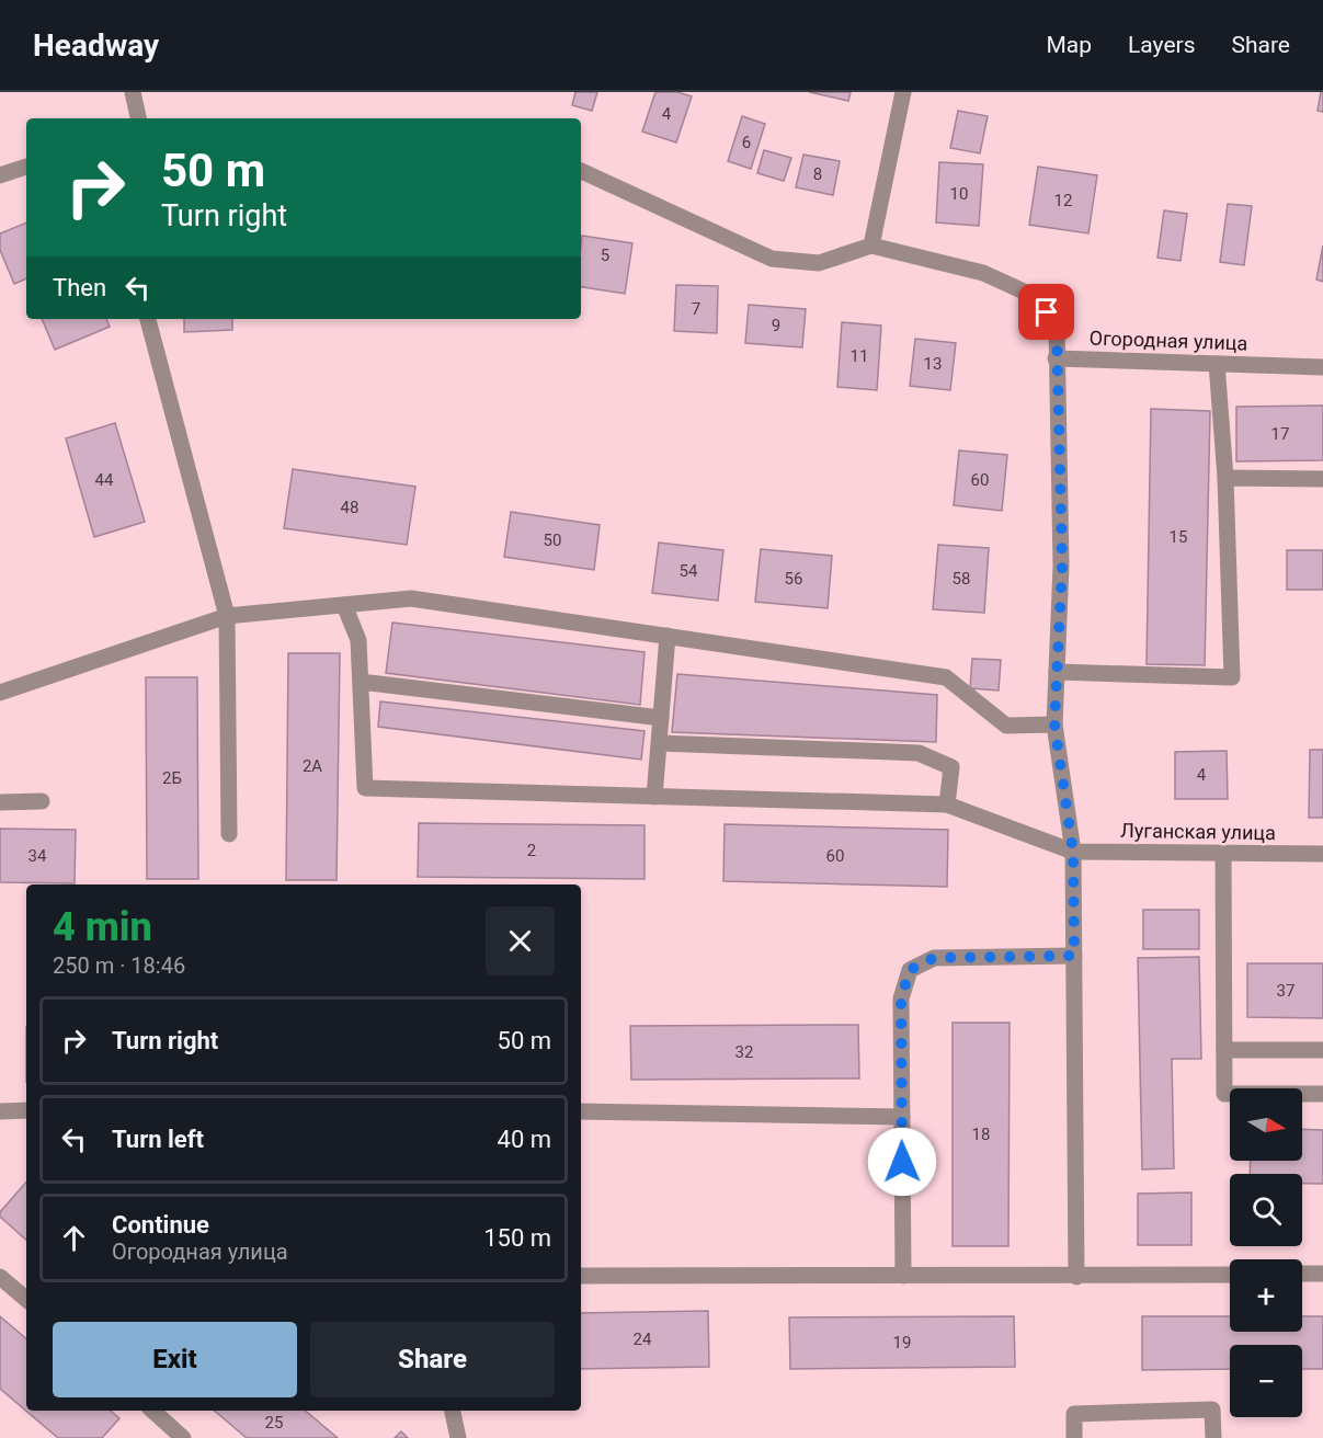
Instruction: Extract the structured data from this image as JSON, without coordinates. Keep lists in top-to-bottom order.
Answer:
{
  "streets": {
    "street": ["Огородная улица", "Луганская улица"]
  },
  "house_numbers": [
    "4",
    "6",
    "8",
    "10",
    "12",
    "5",
    "7",
    "9",
    "11",
    "13",
    "17",
    "44",
    "60",
    "48",
    "15",
    "50",
    "54",
    "56",
    "58",
    "2А",
    "4",
    "2Б",
    "2",
    "34",
    "60",
    "37",
    "32",
    "18",
    "24",
    "19",
    "25"
  ],
  "north": "right",
  "page": {
    "header": "Headway",
    "nav": ["Map", "Layers", "Share"],
    "turn": ["50 m", "Turn right"],
    "then": "Then",
    "heading": ["4 min", "250 m · 18:46"],
    "list": [
      {
        "name": "Turn right",
        "value": "50 m"
      },
      {
        "name": "Turn left",
        "value": "40 m"
      },
      {
        "name": "Continue",
        "note": "Огородная улица",
        "value": "150 m"
      }
    ],
    "map_buttons": ["+", "−"],
    "buttons": ["Exit", "Share"]
  }
}
